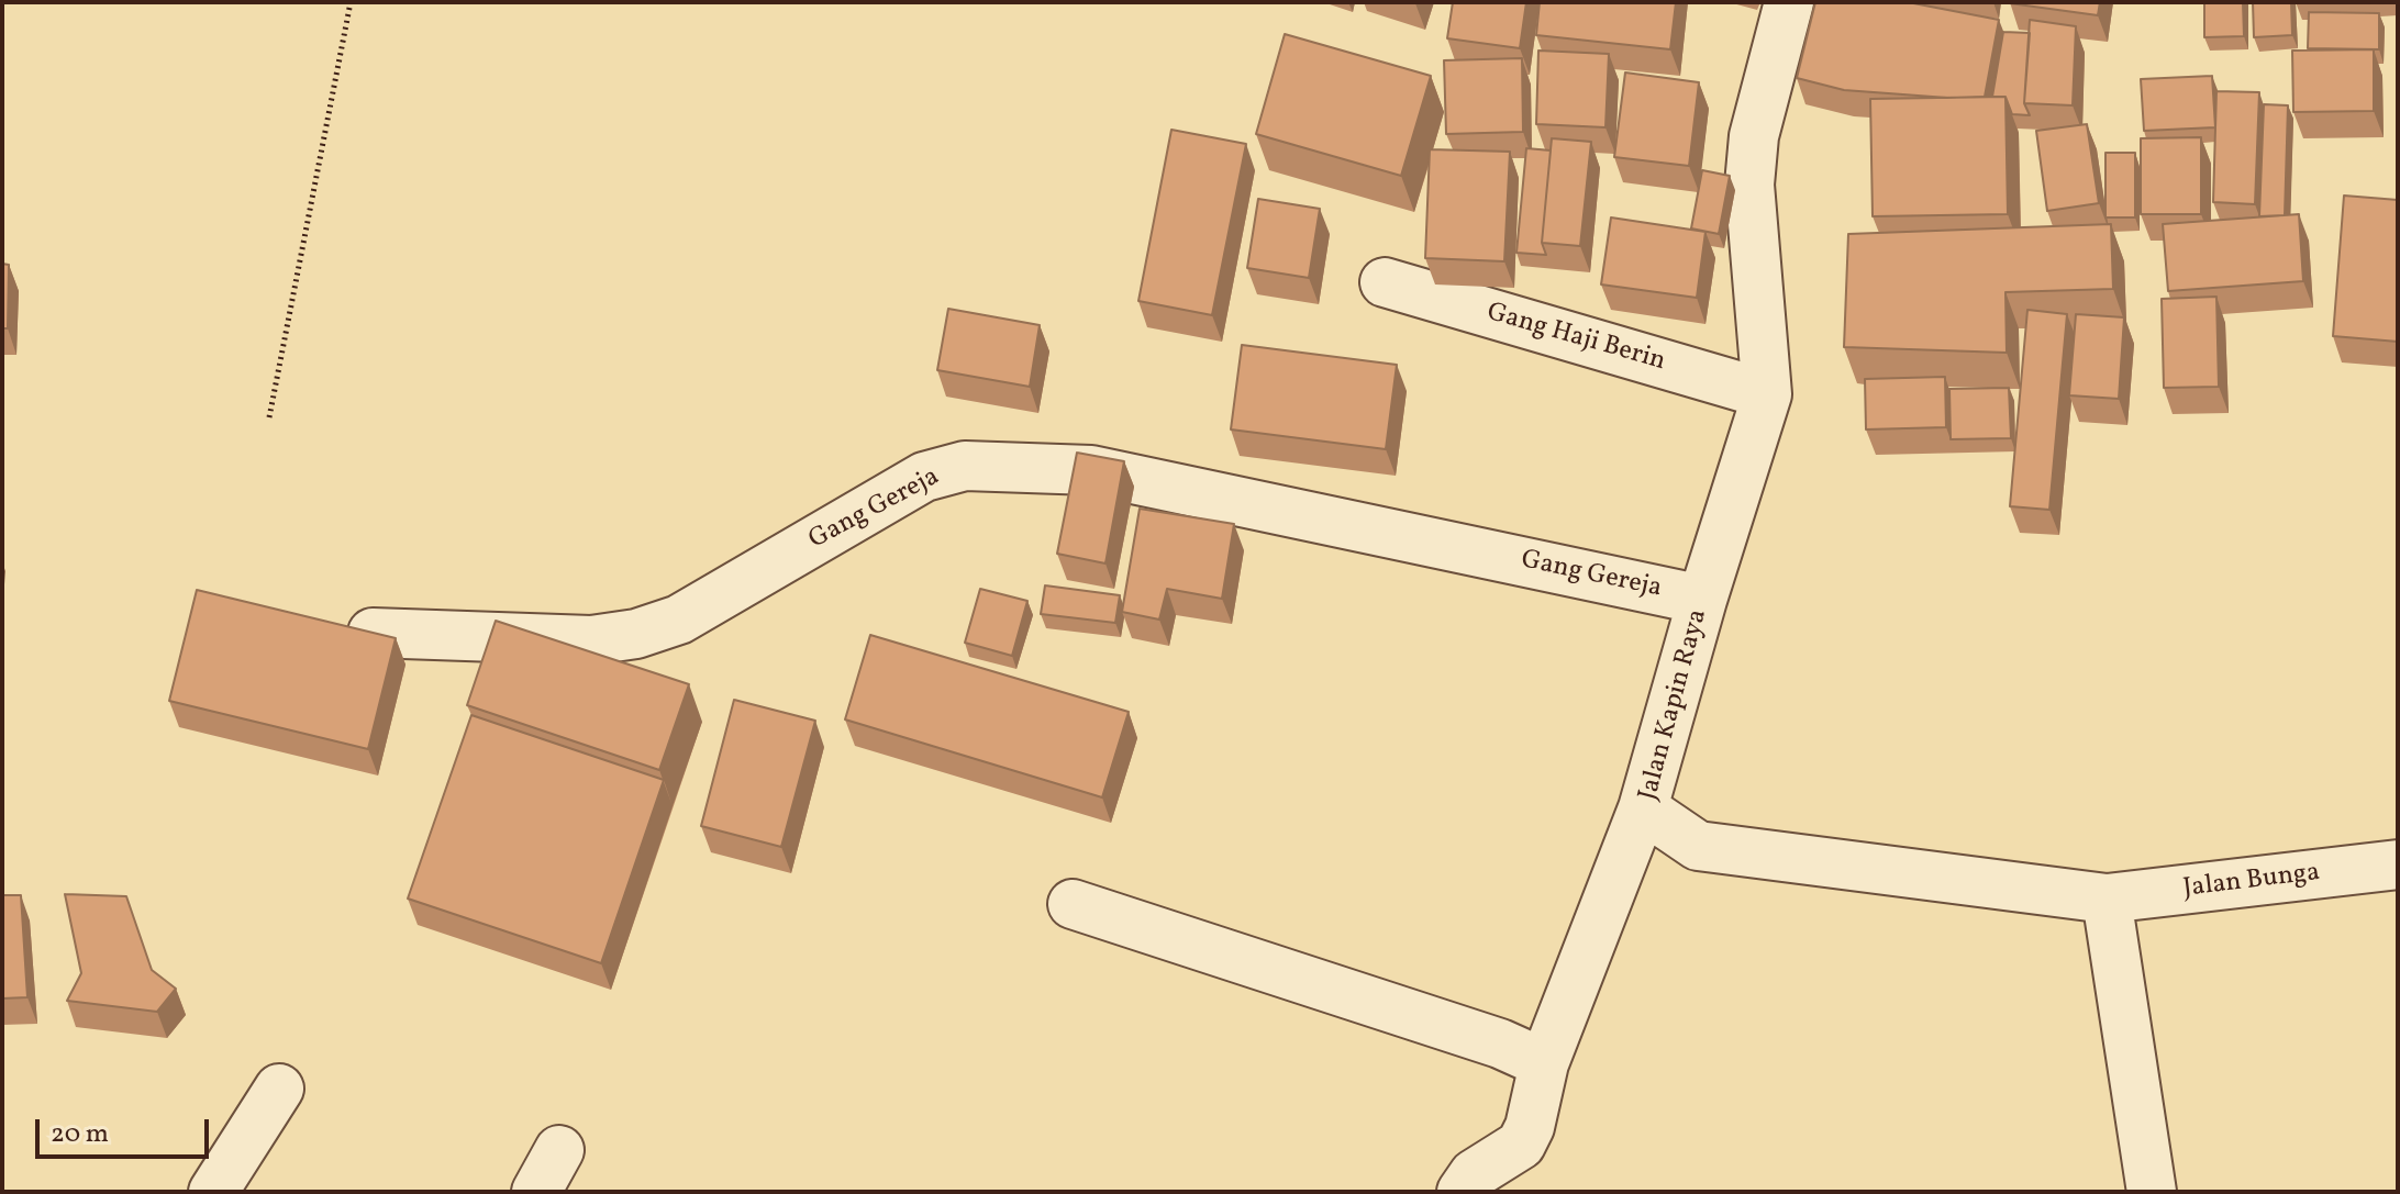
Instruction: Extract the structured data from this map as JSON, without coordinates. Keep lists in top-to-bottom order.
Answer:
{
  "streets": {
    "street": [
      "Gang Haji Berin",
      "Gang Gereja",
      "Jalan Kapin Raya",
      "Jalan Bunga"
    ]
  },
  "crossings": [
    ["Gang Haji Berin", "Jalan Kapin Raya"],
    ["Gang Gereja", "Jalan Kapin Raya"],
    ["Jalan Kapin Raya", "Jalan Bunga"]
  ],
  "scale_bar": "20 m"
}
